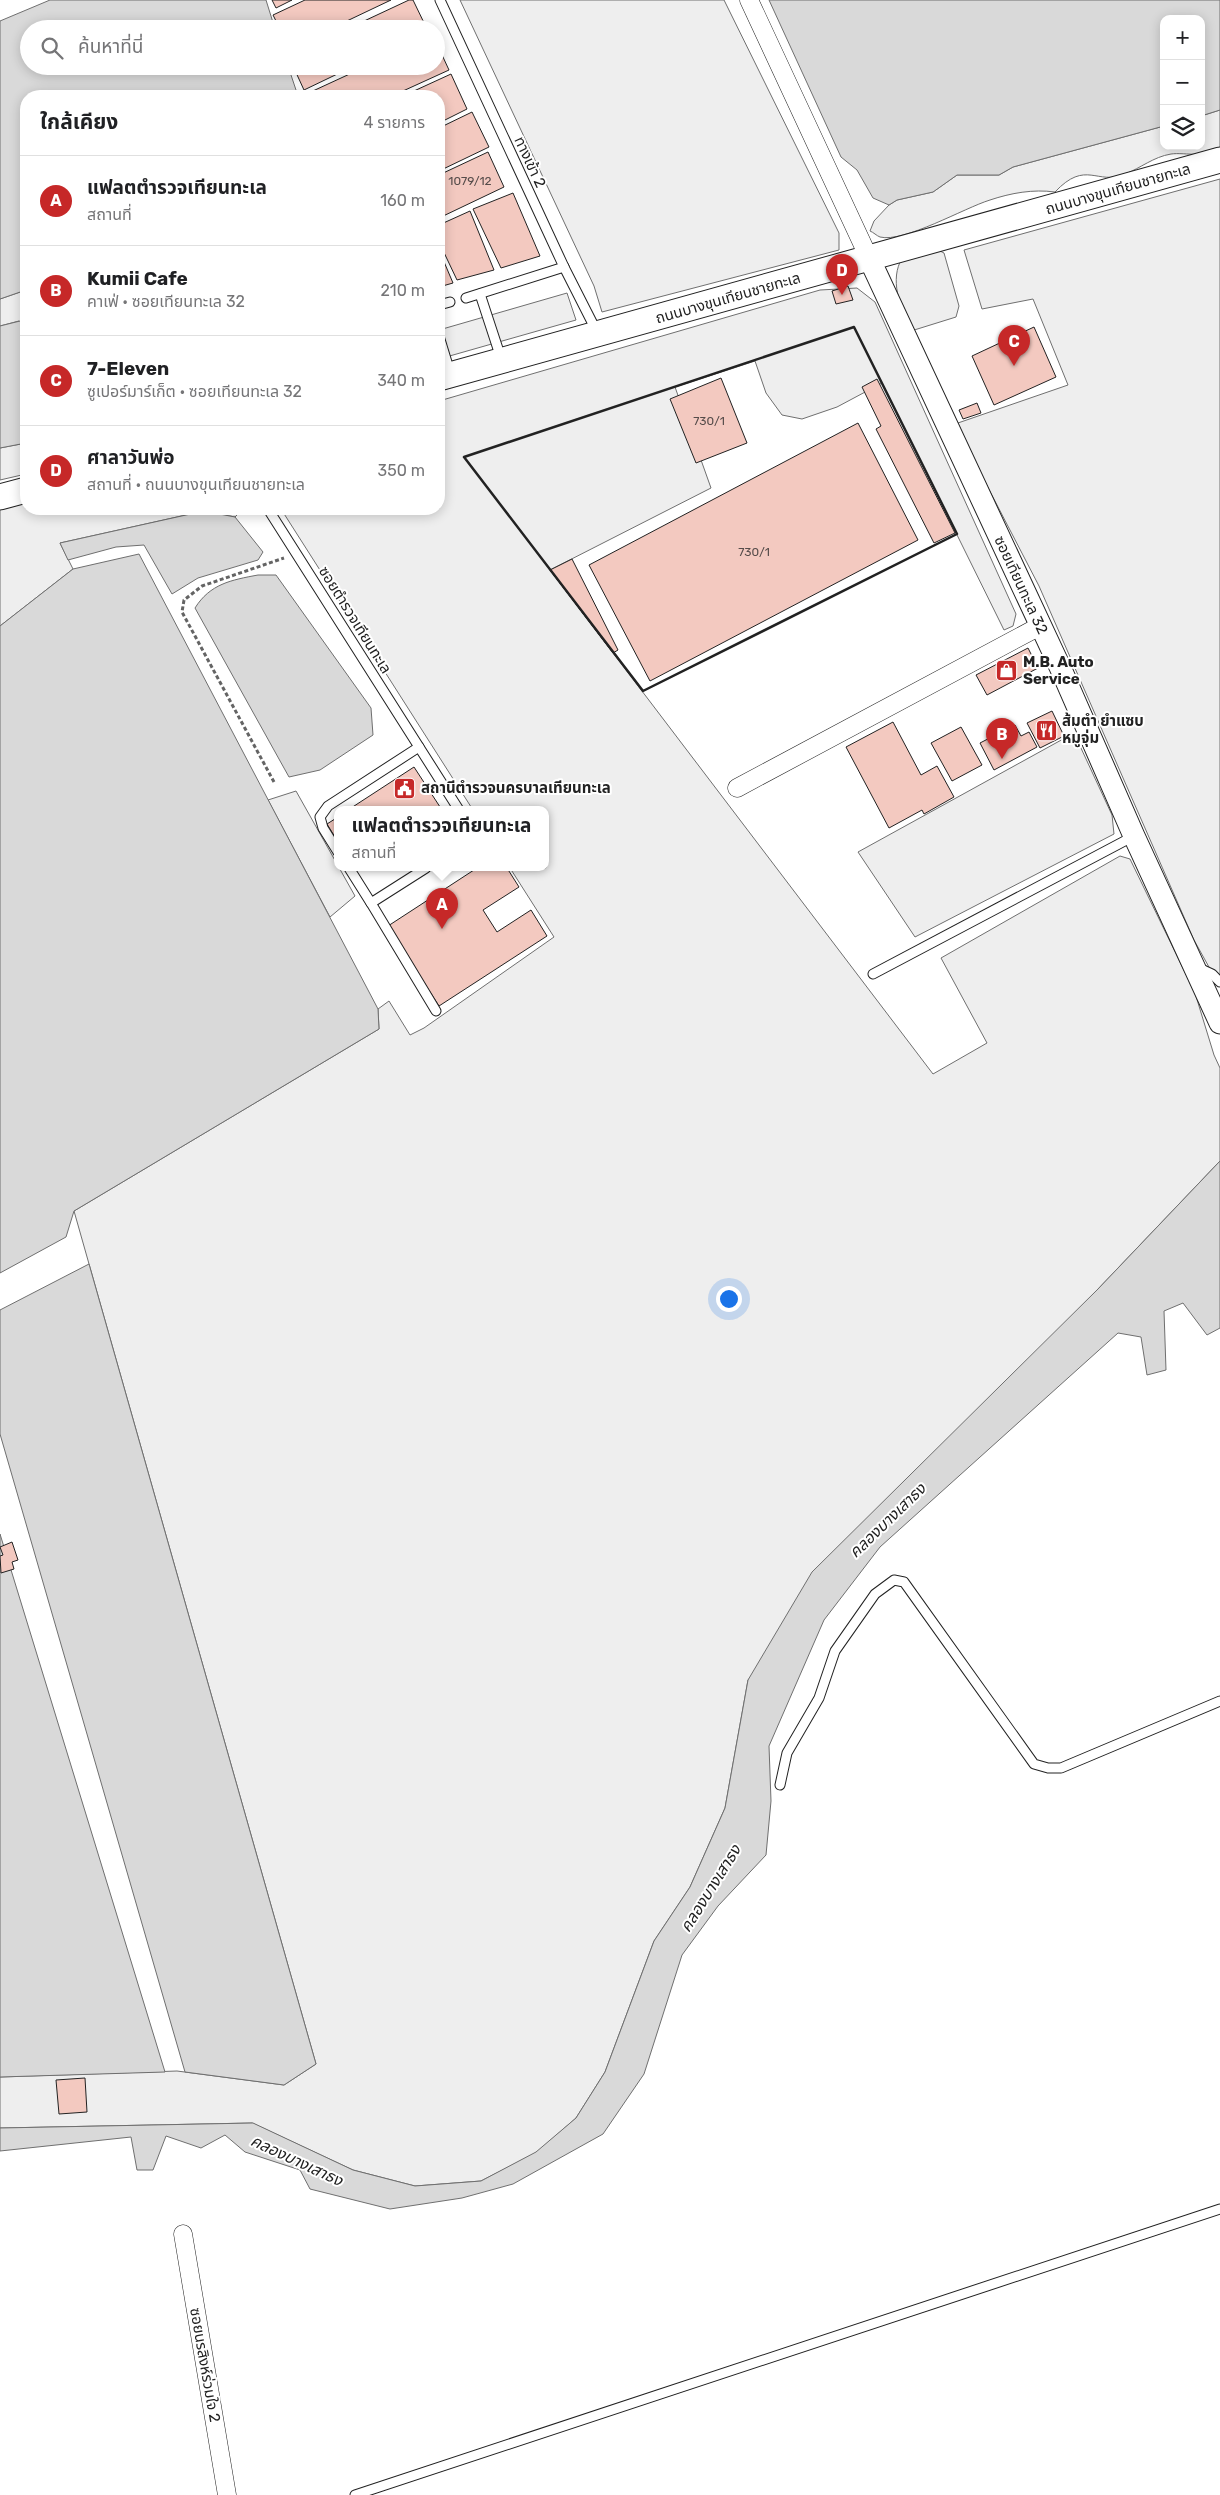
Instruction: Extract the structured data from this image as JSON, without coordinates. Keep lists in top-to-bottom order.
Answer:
{
  "streets": {
    "main road": ["ถนนบางขุนเทียนชายทะเล"],
    "street": ["ซอยเทียนทะเล 32", "ซอยนรสิงห์ร่วมใจ 2"],
    "lane": ["ทางเข้า 2", "ซอยตำรวจเทียนทะเล"]
  },
  "crossings": [
    ["ทางเข้า 2", "ถนนบางขุนเทียนชายทะเล"],
    ["ถนนบางขุนเทียนชายทะเล", "ซอยเทียนทะเล 32"]
  ],
  "water": ["คลองบางเสาธง"],
  "places": {
    "shop": ["M.B. Auto Service"],
    "restaurant": ["ส้มตำ ยำแซบ หมูจุ่ม"],
    "public building": ["สถานีตำรวจนครบาลเทียนทะเล"]
  },
  "house_numbers": ["1079/12", "730/1", "730/1"],
  "page": {
    "map_buttons": ["+", "−"],
    "search": "ค้นหาที่นี่",
    "heading": ["ใกล้เคียง", "4 รายการ"],
    "list": [
      {
        "mark": "A",
        "name": "แฟลตตำรวจเทียนทะเล",
        "note": "สถานที่",
        "value": "160 m"
      },
      {
        "mark": "B",
        "name": "Kumii Cafe",
        "note": "คาเฟ่ · ซอยเทียนทะเล 32",
        "value": "210 m"
      },
      {
        "mark": "C",
        "name": "7-Eleven",
        "note": "ซูเปอร์มาร์เก็ต · ซอยเทียนทะเล 32",
        "value": "340 m"
      },
      {
        "mark": "D",
        "name": "ศาลาวันพ่อ",
        "note": "สถานที่ · ถนนบางขุนเทียนชายทะเล",
        "value": "350 m"
      }
    ],
    "pins": [
      "D",
      "C",
      "B",
      "A"
    ],
    "popup": ["แฟลตตำรวจเทียนทะเล", "สถานที่"]
  }
}
